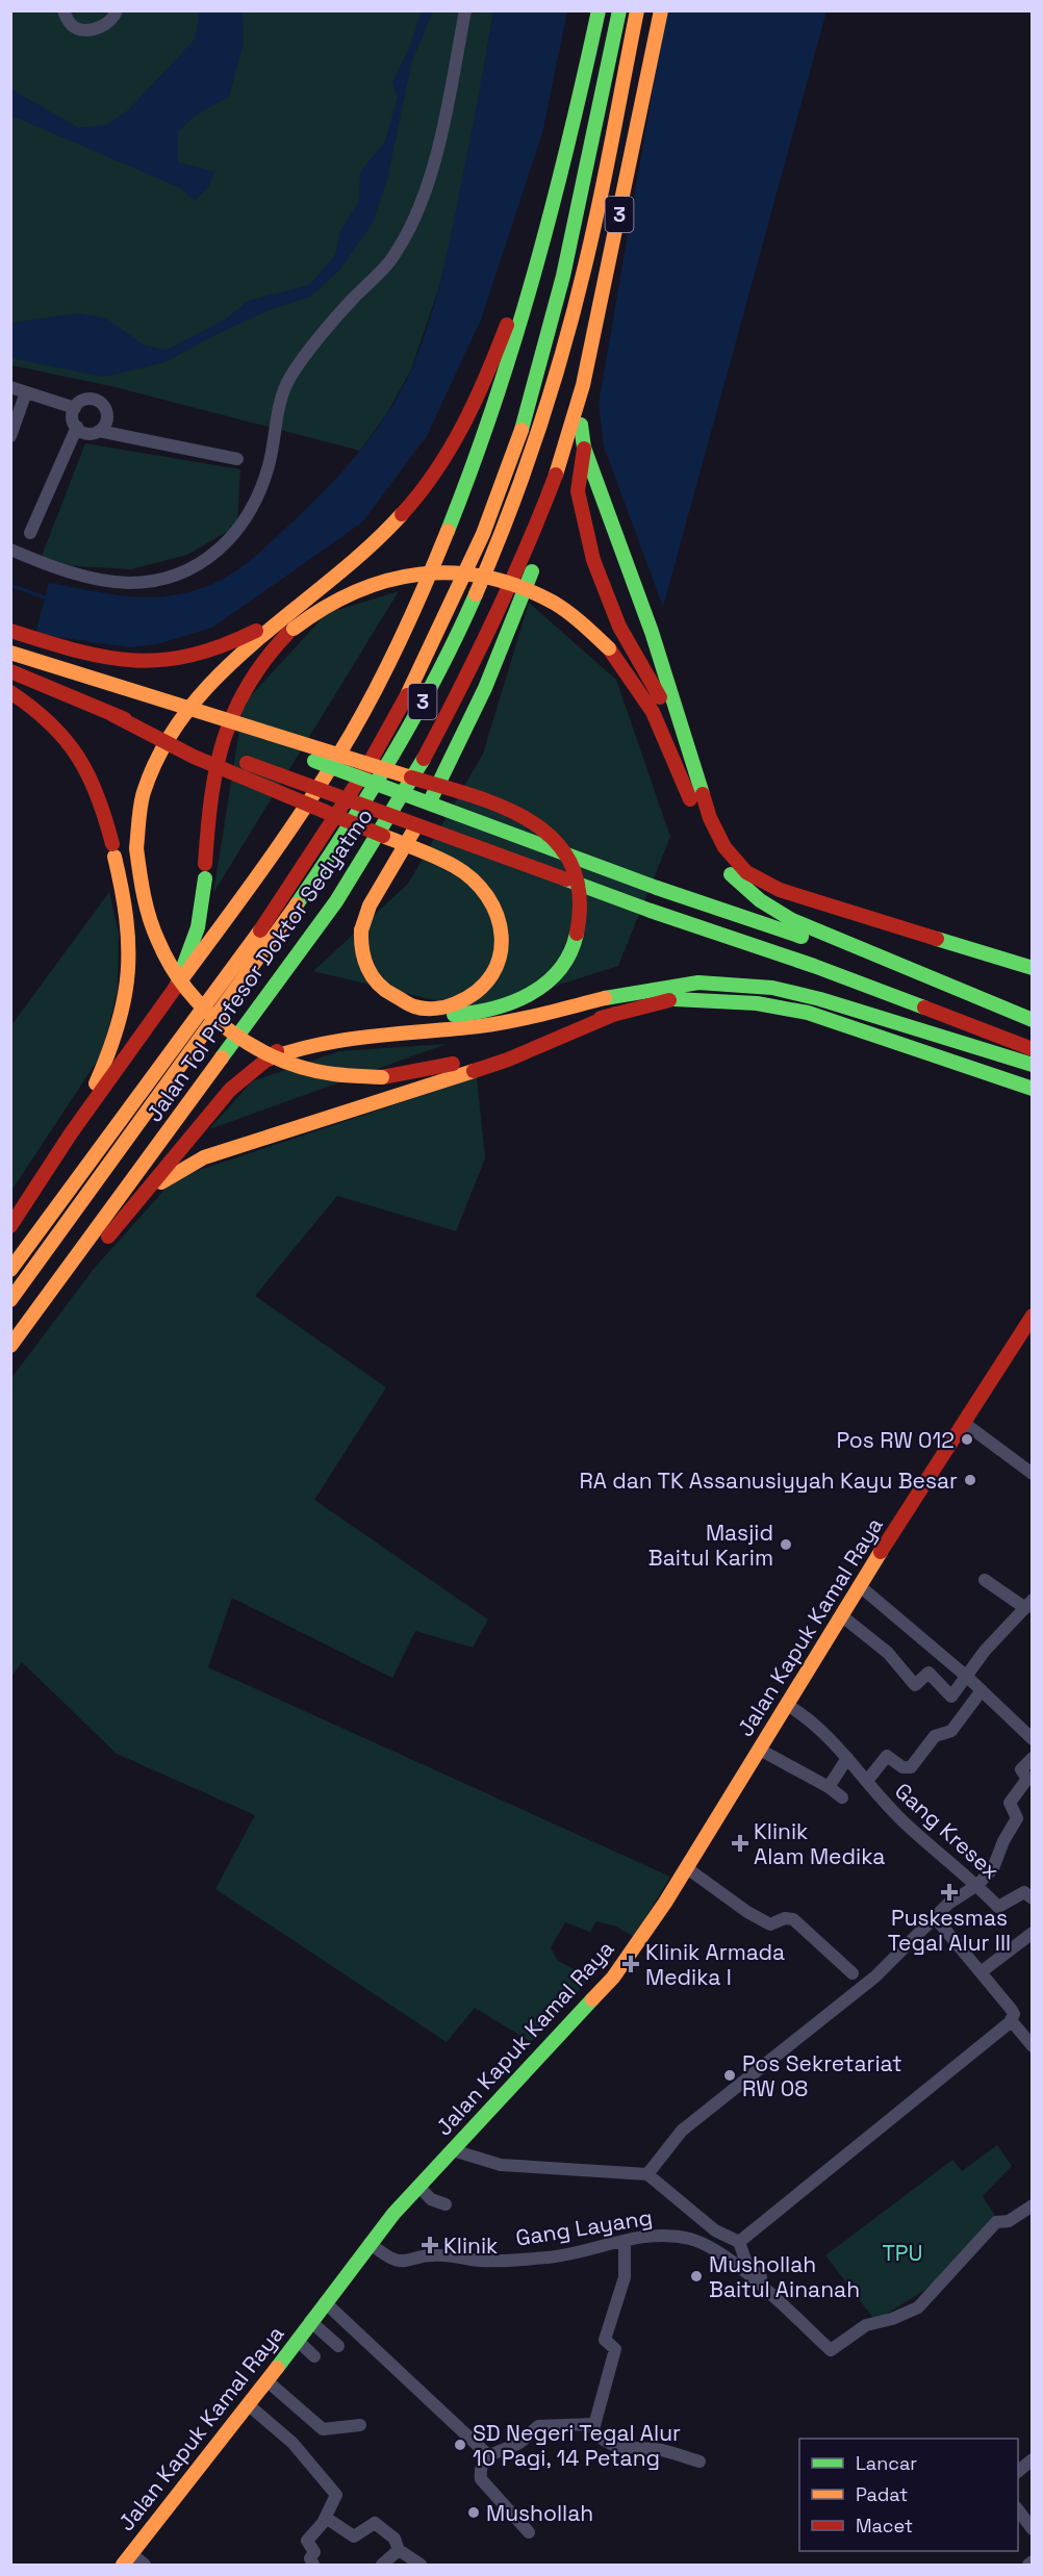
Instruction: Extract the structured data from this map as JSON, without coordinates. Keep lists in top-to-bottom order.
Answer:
{
  "streets": {
    "main road": ["3", "Jalan Tol Profesor Doktor Sedyatmo", "Jalan Kapuk Kamal Raya"],
    "street": ["Gang Kresex", "Gang Layang"]
  },
  "crossings": [
    ["Jalan Kapuk Kamal Raya", "Gang Kresex"],
    ["Jalan Kapuk Kamal Raya", "Gang Layang"]
  ],
  "parks": ["TPU"],
  "places": {
    "other": [
      "Pos RW 012",
      "RA dan TK Assanusiyyah Kayu Besar",
      "Masjid Baitul Karim",
      "Pos Sekretariat RW 08",
      "Mushollah Baitul Ainanah",
      "SD Negeri Tegal Alur 10 Pagi, 14 Petang",
      "Mushollah"
    ],
    "health": [
      "Klinik Alam Medika",
      "Puskesmas Tegal Alur III",
      "Klinik Armada Medika I",
      "Klinik"
    ]
  },
  "legend": ["Lancar", "Padat", "Macet"]
}
